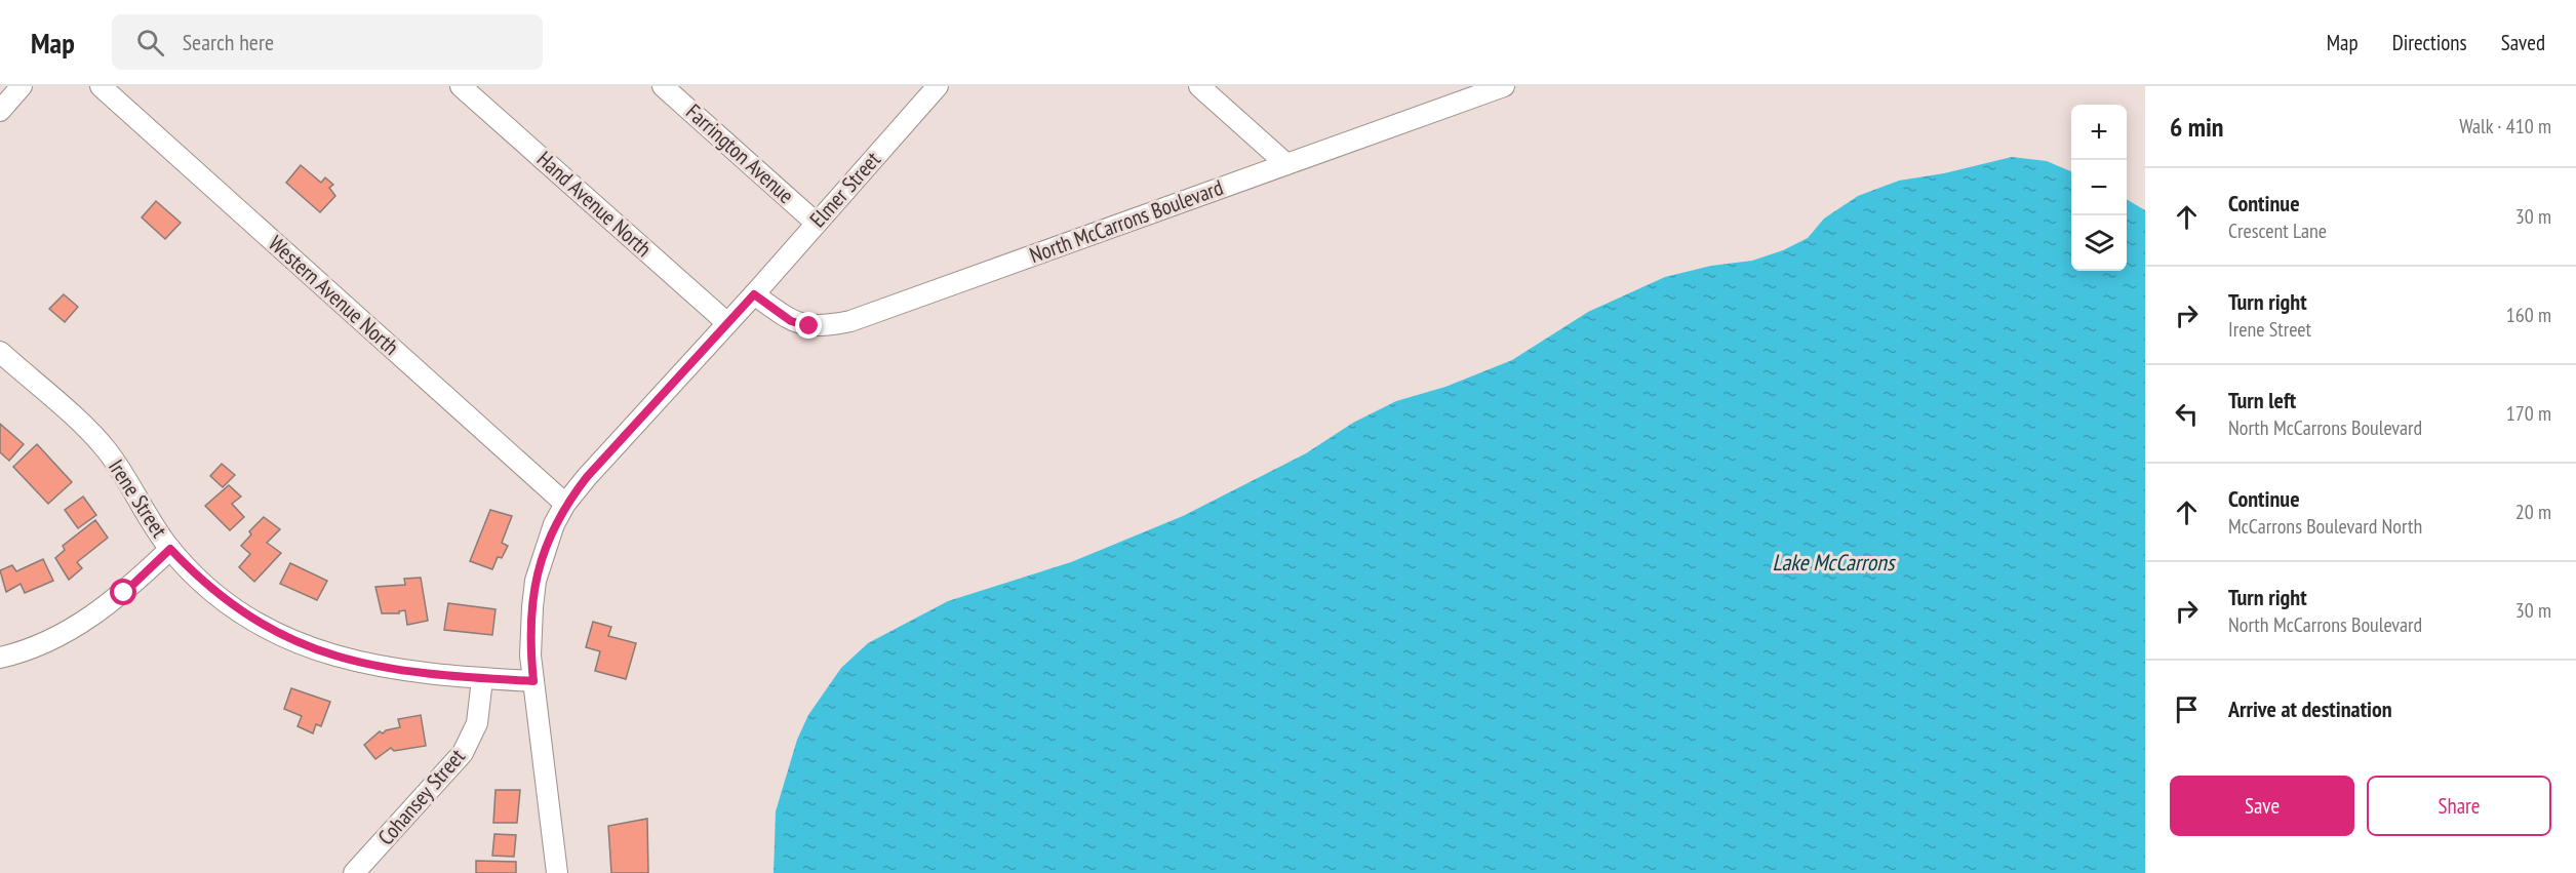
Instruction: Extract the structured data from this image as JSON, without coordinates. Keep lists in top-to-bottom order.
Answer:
{
  "streets": {
    "street": [
      "Farrington Avenue",
      "Elmer Street",
      "Hand Avenue North",
      "North McCarrons Boulevard",
      "Western Avenue North",
      "Irene Street",
      "Cohansey Street"
    ]
  },
  "crossings": [
    ["Farrington Avenue", "Elmer Street"],
    ["Elmer Street", "Hand Avenue North"],
    ["Elmer Street", "North McCarrons Boulevard"],
    ["Irene Street", "Cohansey Street"]
  ],
  "water": ["Lake McCarrons"],
  "page": {
    "header": "Map",
    "search": "Search here",
    "nav": ["Map", "Directions", "Saved"],
    "heading": ["6 min", "Walk · 410 m"],
    "map_buttons": ["+", "−"],
    "list": [
      ["Continue", "Crescent Lane", "30 m"],
      ["Turn right", "Irene Street", "160 m"],
      ["Turn left", "North McCarrons Boulevard", "170 m"],
      ["Continue", "McCarrons Boulevard North", "20 m"],
      ["Turn right", "North McCarrons Boulevard", "30 m"],
      "Arrive at destination"
    ],
    "buttons": ["Save", "Share"]
  }
}
